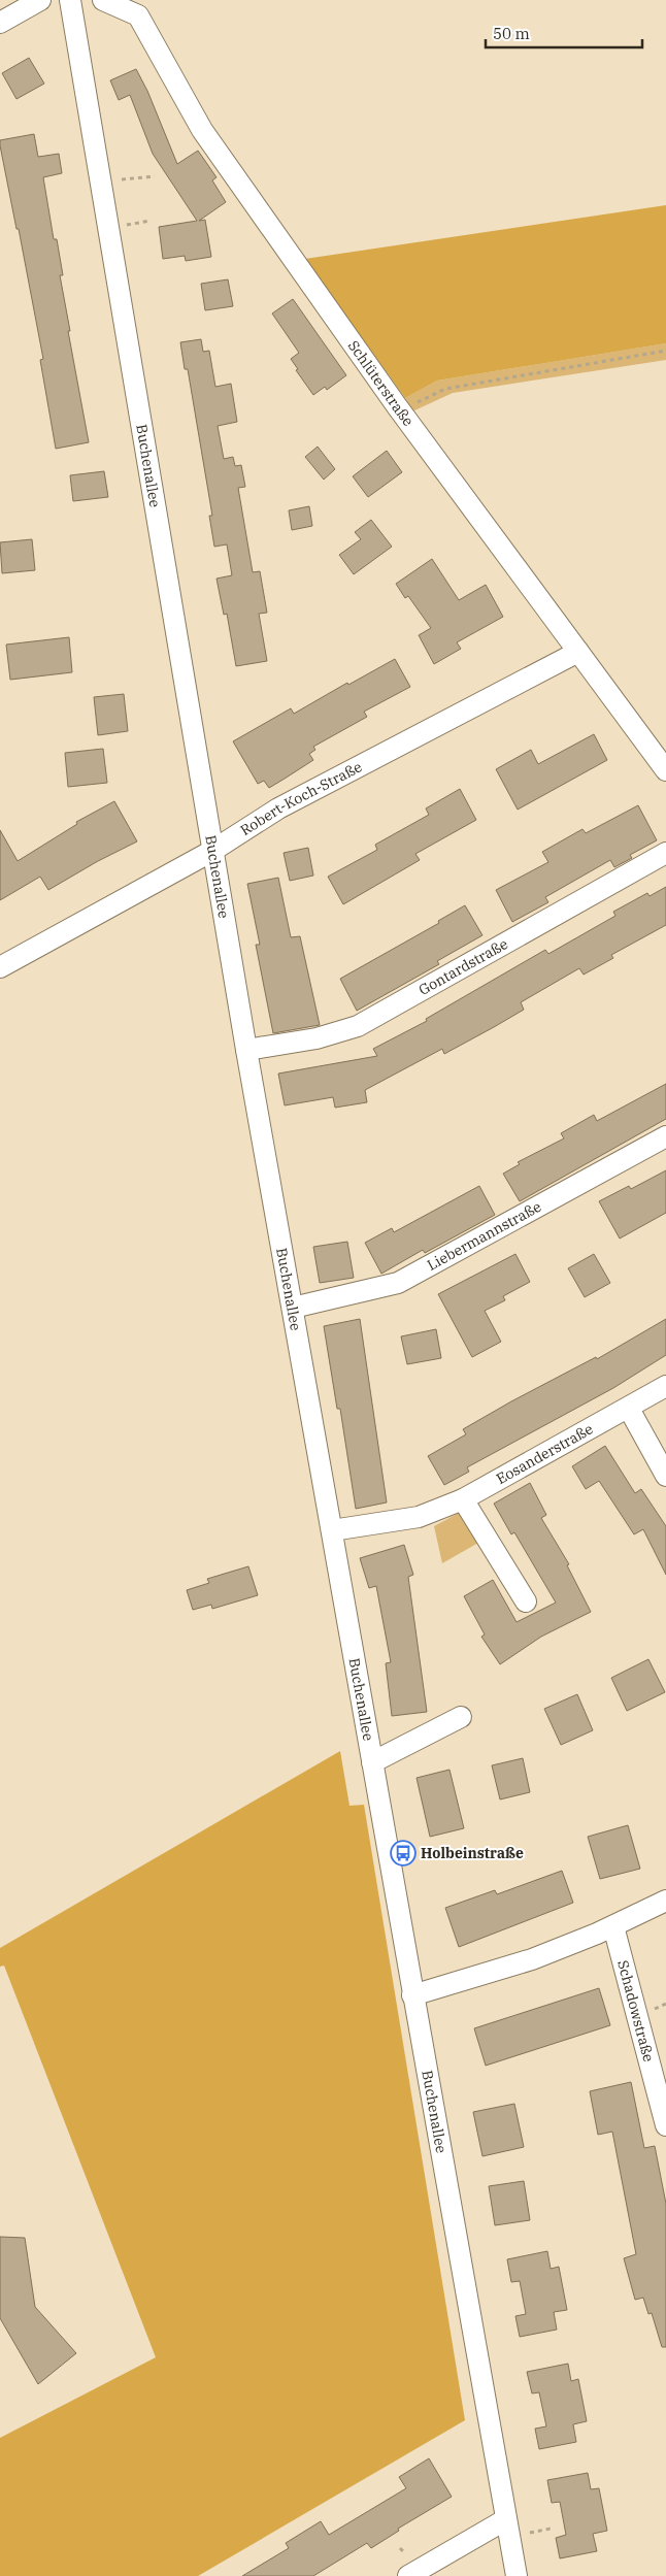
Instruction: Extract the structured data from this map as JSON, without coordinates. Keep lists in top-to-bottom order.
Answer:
{
  "streets": {
    "street": [
      "Schlüterstraße",
      "Buchenallee",
      "Robert-Koch-Straße",
      "Gontardstraße",
      "Liebermannstraße",
      "Eosanderstraße",
      "Schadowstraße"
    ]
  },
  "crossings": [
    ["Schlüterstraße", "Robert-Koch-Straße"],
    ["Buchenallee", "Robert-Koch-Straße"],
    ["Buchenallee", "Gontardstraße"],
    ["Buchenallee", "Liebermannstraße"],
    ["Buchenallee", "Eosanderstraße"]
  ],
  "places": {
    "bus stop": ["Holbeinstraße"]
  },
  "scale_bar": "50 m"
}
